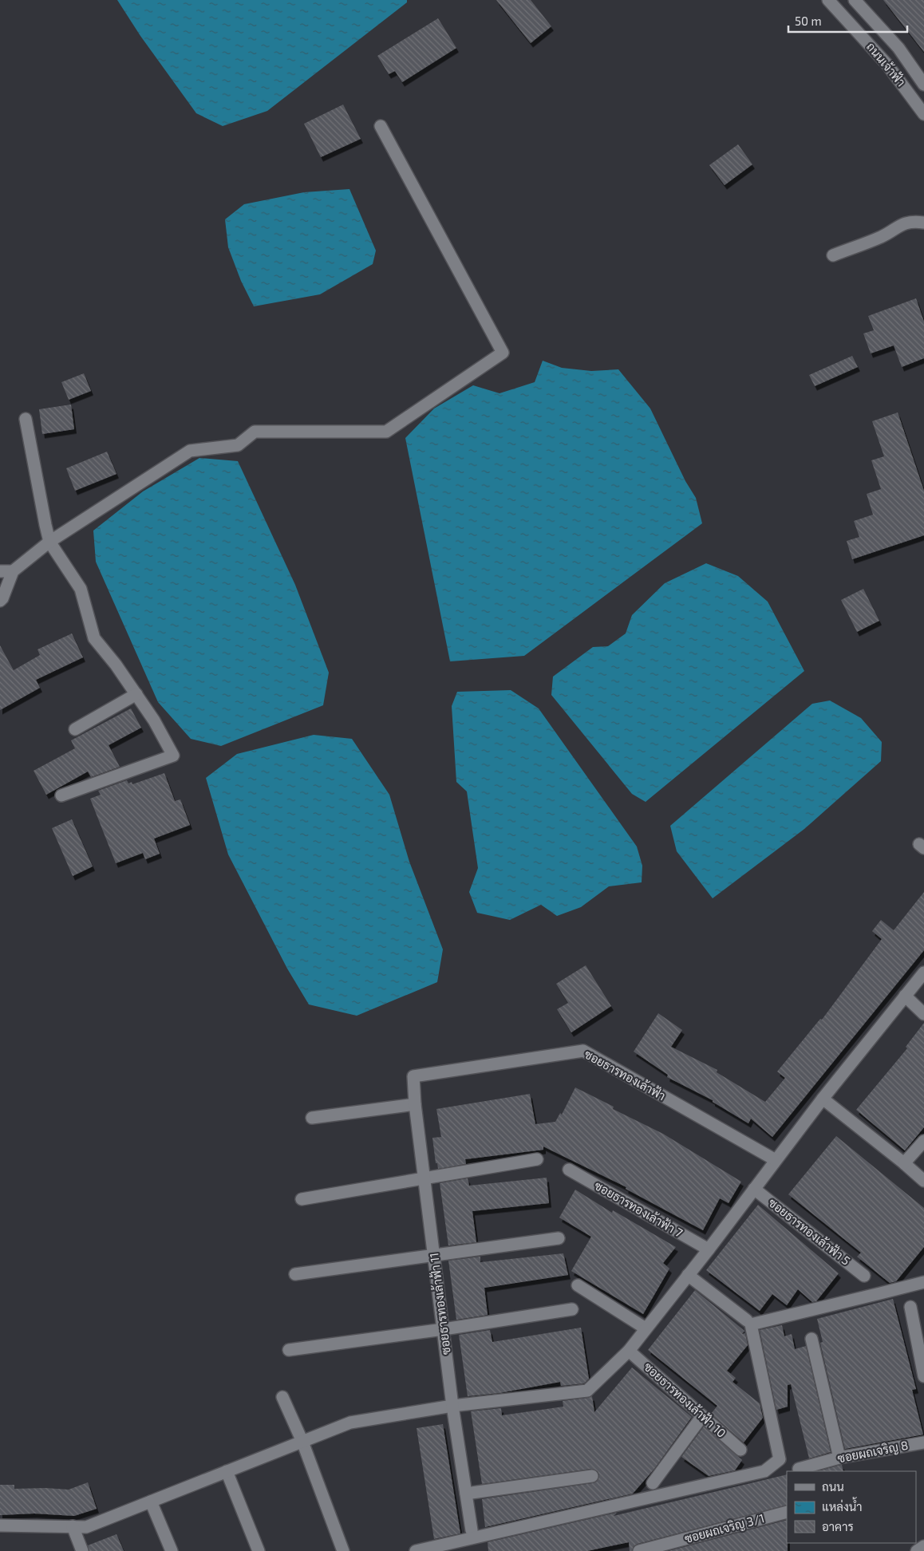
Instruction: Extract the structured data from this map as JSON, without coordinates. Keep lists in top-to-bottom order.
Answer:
{
  "streets": {
    "street": [
      "ถนนเจ้าฟ้า",
      "ซอยธารทองเล้าฟ้า",
      "ซอยธารทองเล้าฟ้า 7",
      "ซอยธารทองเล้าฟ้า 5",
      "ซอยธารทองเล้าฟ้า 11",
      "ซอยธารทองเล้าฟ้า 10",
      "ซอยผถเจริญ 8",
      "ซอยผถเจริญ 3/1"
    ]
  },
  "crossings": [
    ["ซอยธารทองเล้าฟ้า", "ซอยธารทองเล้าฟ้า 11"]
  ],
  "legend": ["ถนน", "แหล่งน้ำ", "อาคาร"],
  "scale_bar": "50 m"
}
